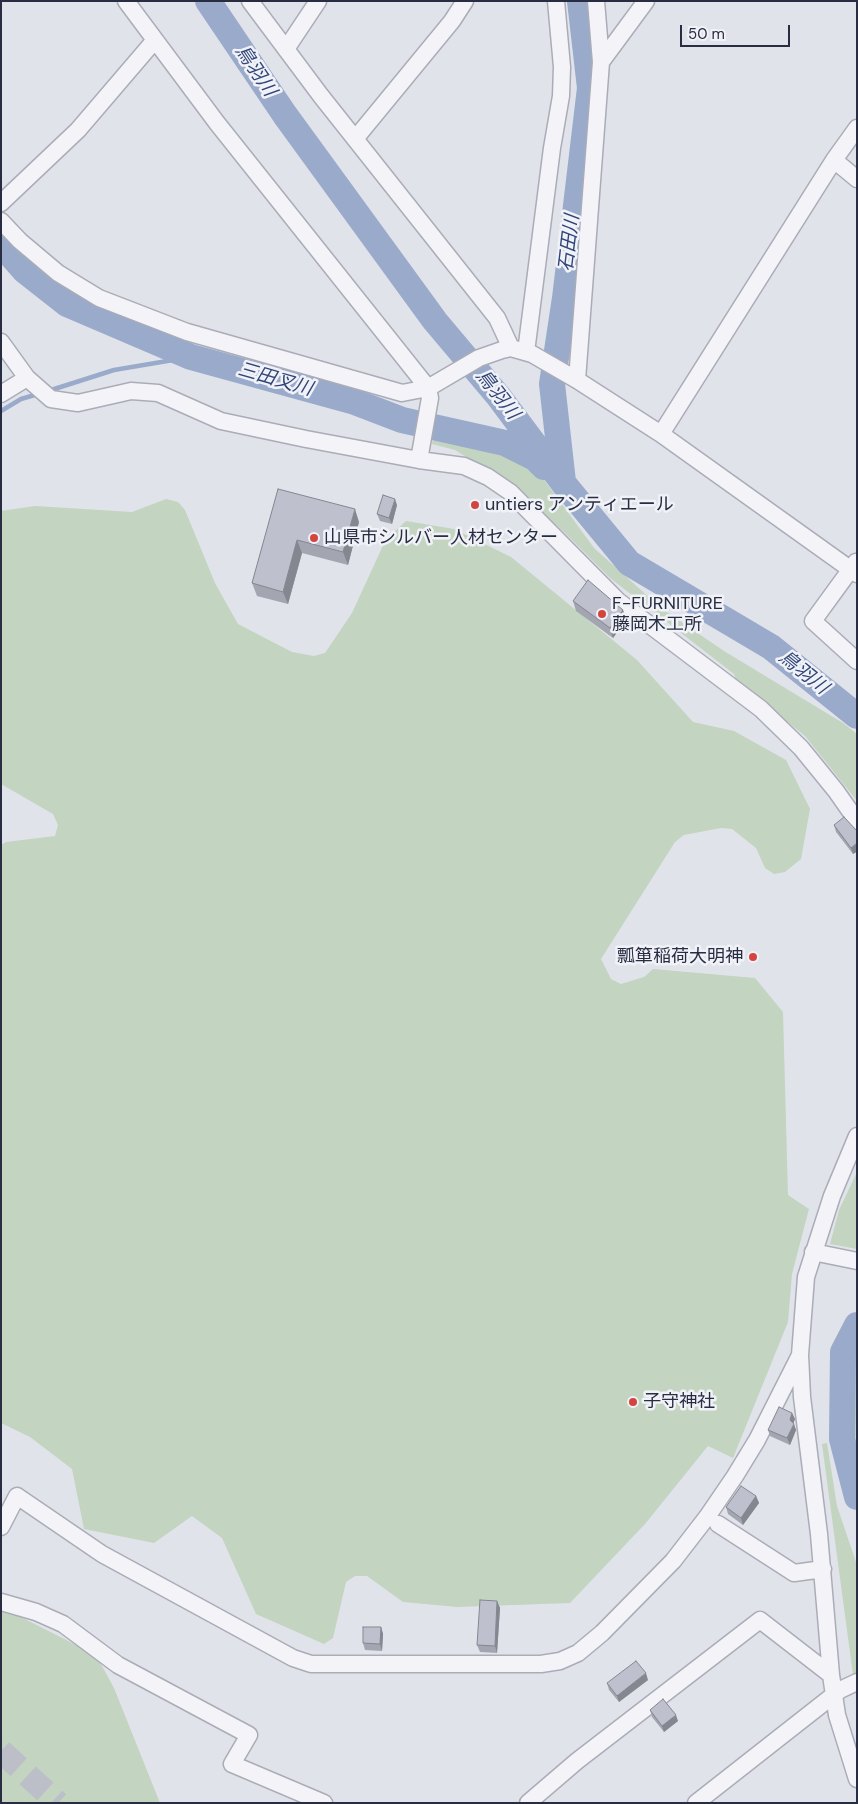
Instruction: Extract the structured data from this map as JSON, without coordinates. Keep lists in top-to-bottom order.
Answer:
{
  "water": ["鳥羽川", "石田川", "三田叉川"],
  "places": [
    "untiers アンティエール",
    "山県市シルバー人材センター",
    "F-FURNITURE 藤岡木工所",
    "瓢箪稲荷大明神",
    "子守神社"
  ],
  "scale_bar": "50 m"
}
